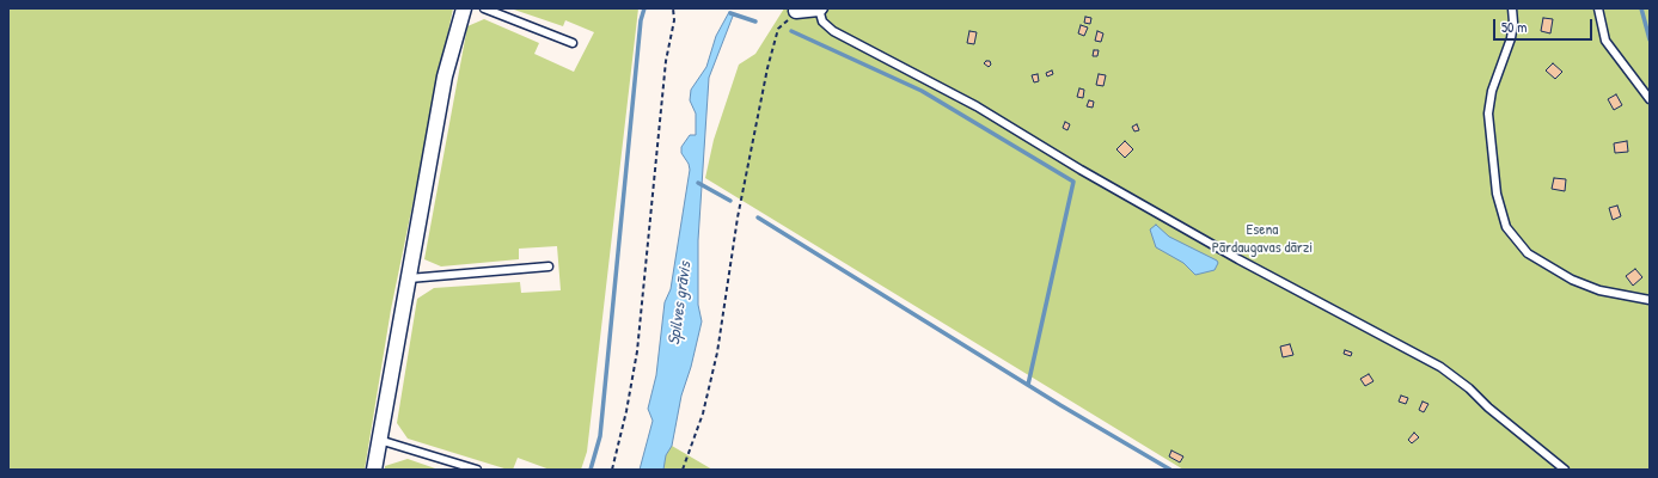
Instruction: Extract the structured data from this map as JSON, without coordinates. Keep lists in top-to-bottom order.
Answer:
{
  "water": ["Spilves grāvis"],
  "parks": ["Esena Pārdaugavas dārzi"],
  "scale_bar": "50 m"
}
